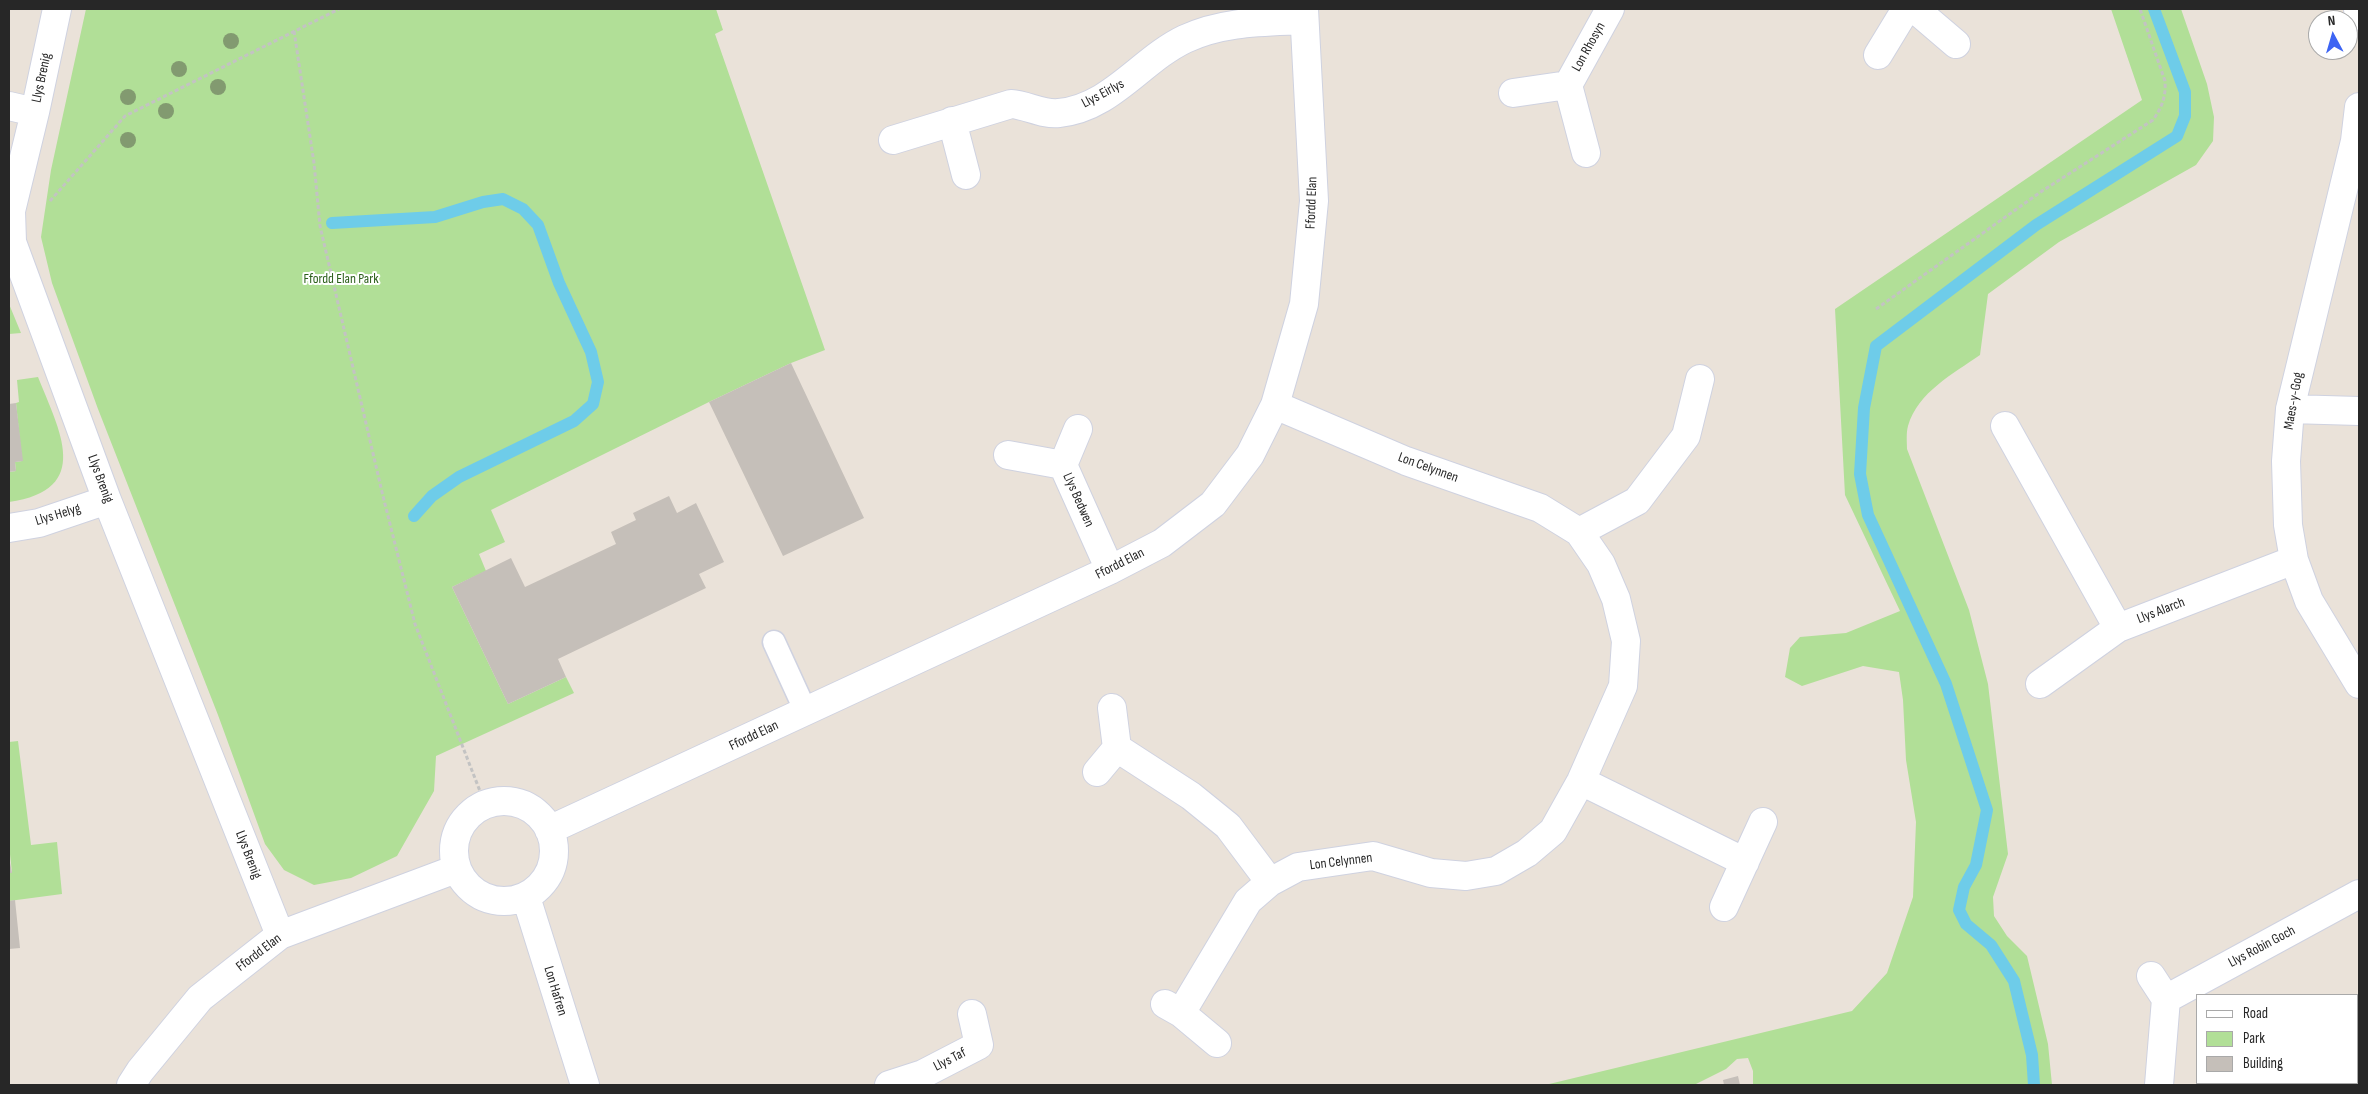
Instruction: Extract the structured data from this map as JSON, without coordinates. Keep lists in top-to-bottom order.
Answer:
{
  "streets": {
    "street": [
      "Lon Rhosyn",
      "Llys Brenig",
      "Llys Eirlys",
      "Ffordd Elan",
      "Maes-y-Gog",
      "Lon Celynnen",
      "Llys Bedwen",
      "Llys Helyg",
      "Llys Alarch",
      "Llys Robin Goch",
      "Lon Hafren",
      "Llys Taf"
    ]
  },
  "crossings": [
    ["Llys Brenig", "Ffordd Elan"],
    ["Llys Brenig", "Llys Helyg"],
    ["Llys Eirlys", "Ffordd Elan"],
    ["Ffordd Elan", "Lon Celynnen"],
    ["Ffordd Elan", "Llys Bedwen"],
    ["Ffordd Elan", "Lon Hafren"],
    ["Maes-y-Gog", "Llys Alarch"]
  ],
  "parks": ["Ffordd Elan Park"],
  "legend": ["Road", "Park", "Building"],
  "north": "top"
}
